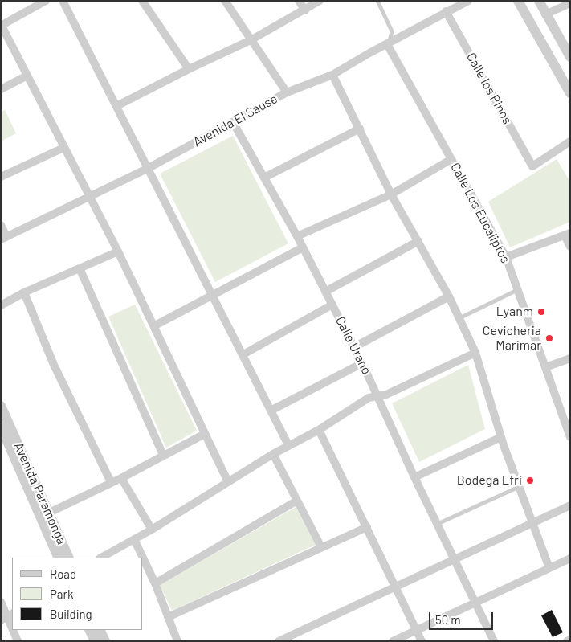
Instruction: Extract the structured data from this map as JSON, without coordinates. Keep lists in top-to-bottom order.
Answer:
{
  "streets": {
    "street": [
      "Calle los Pinos",
      "Avenida El Sause",
      "Calle Los Eucaliptos",
      "Calle Urano",
      "Avenida Paramonga"
    ]
  },
  "crossings": [
    ["Calle los Pinos", "Avenida El Sause"],
    ["Avenida El Sause", "Calle Los Eucaliptos"],
    ["Avenida El Sause", "Calle Urano"]
  ],
  "places": ["Lyanm", "Cevicheria Marimar", "Bodega Efri"],
  "legend": ["Road", "Park", "Building"],
  "scale_bar": "50 m"
}
